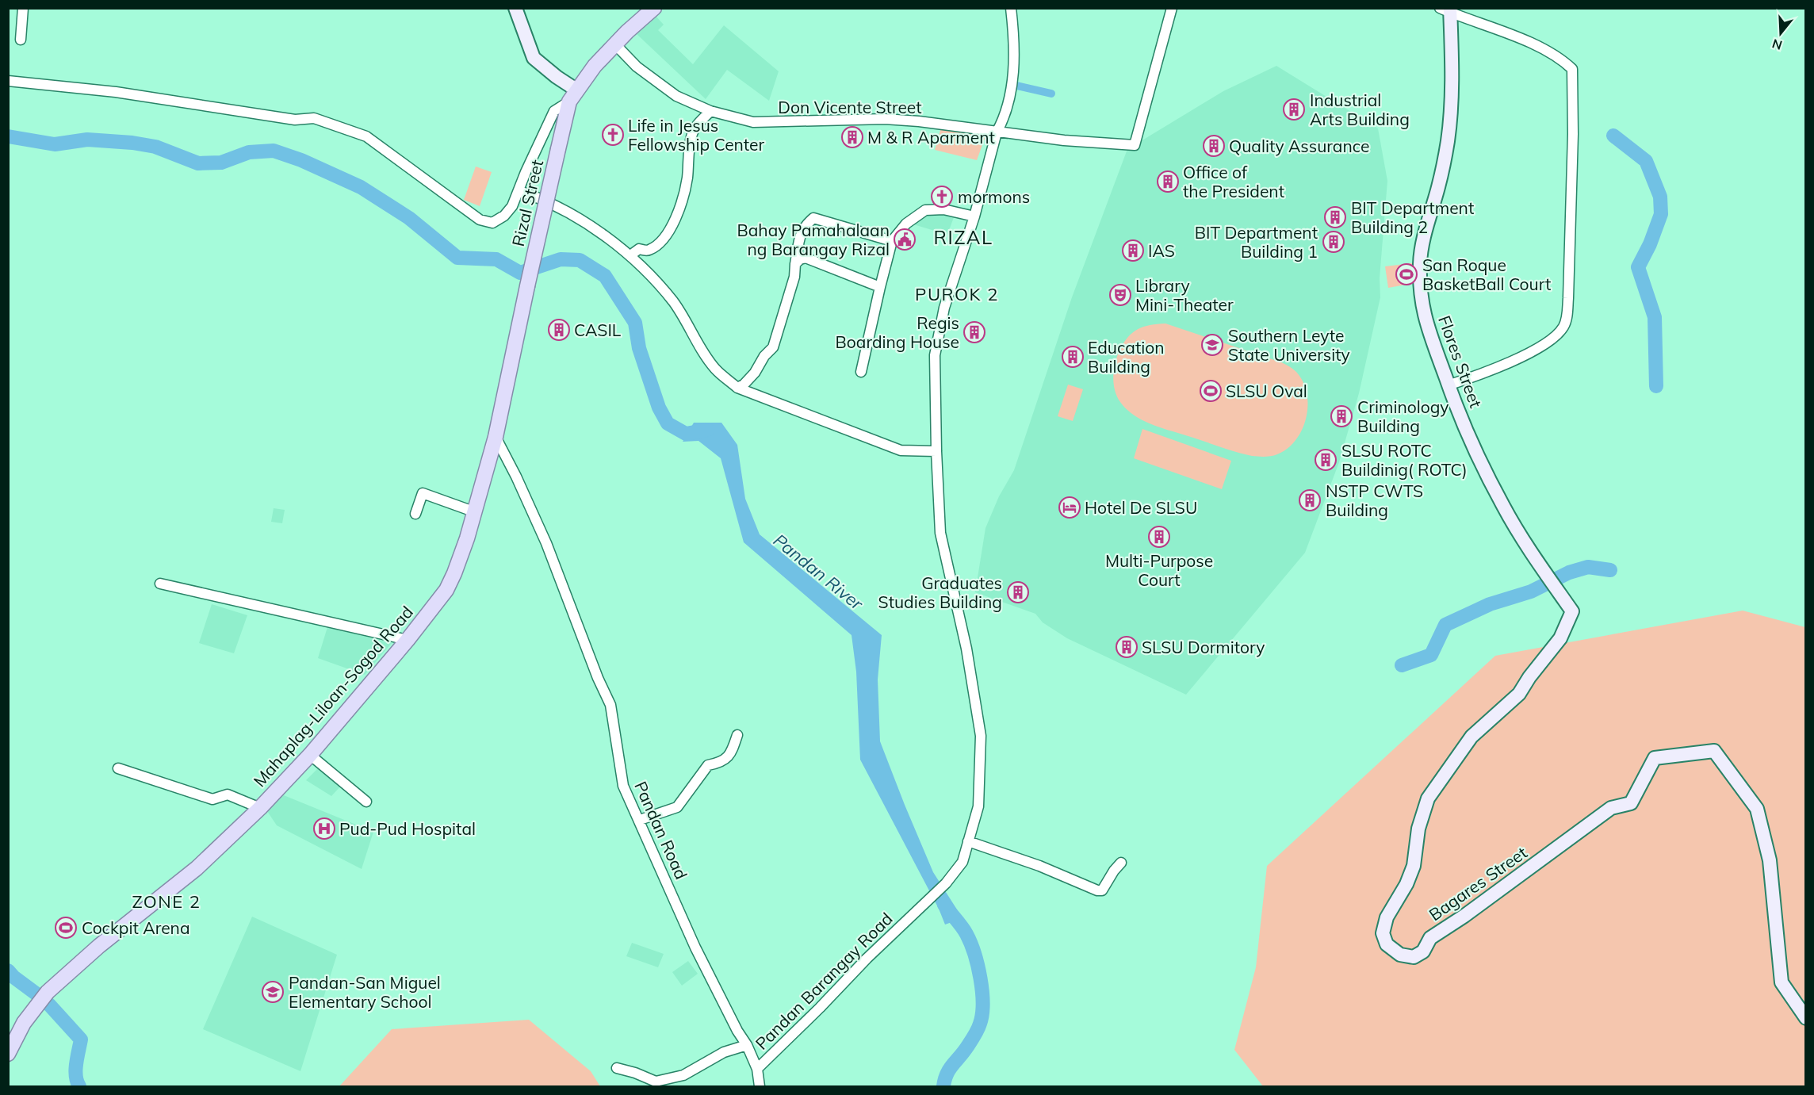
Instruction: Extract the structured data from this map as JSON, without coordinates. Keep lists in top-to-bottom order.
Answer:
{
  "streets": {
    "main road": ["Rizal Street", "Mahaplag-Liloan-Sogod Road"],
    "street": [
      "Don Vicente Street",
      "Flores Street",
      "Pandan Road",
      "Bagares Street",
      "Pandan Barangay Road"
    ]
  },
  "crossings": [
    ["Don Vicente Street", "Rizal Street"],
    ["Don Vicente Street", "Pandan Barangay Road"],
    ["Rizal Street", "Mahaplag-Liloan-Sogod Road"],
    ["Rizal Street", "Pandan Road"],
    ["Flores Street", "Bagares Street"],
    ["Mahaplag-Liloan-Sogod Road", "Pandan Road"],
    ["Pandan Road", "Pandan Barangay Road"]
  ],
  "districts": ["RIZAL", "PUROK 2", "ZONE 2"],
  "water": ["Pandan River"],
  "places": {
    "building": [
      "Industrial Arts Building",
      "M & R Aparment",
      "Quality Assurance",
      "Office of the President",
      "BIT Department Building 2",
      "BIT Department Building 1",
      "IAS",
      "CASIL",
      "Regis Boarding House",
      "Education Building",
      "Criminology Building",
      "SLSU ROTC Buildinig( ROTC)",
      "NSTP CWTS Building",
      "Multi-Purpose Court",
      "Graduates Studies Building",
      "SLSU Dormitory"
    ],
    "church": ["Life in Jesus Fellowship Center", "mormons"],
    "public building": ["Bahay Pamahalaan ng Barangay Rizal"],
    "sports": ["San Roque BasketBall Court", "SLSU Oval", "Cockpit Arena"],
    "theatre": ["Library Mini-Theater"],
    "school or university": ["Southern Leyte State University", "Pandan-San Miguel Elementary School"],
    "hotel": ["Hotel De SLSU"],
    "hospital": ["Pud-Pud Hospital"]
  },
  "north": "bottom"
}
